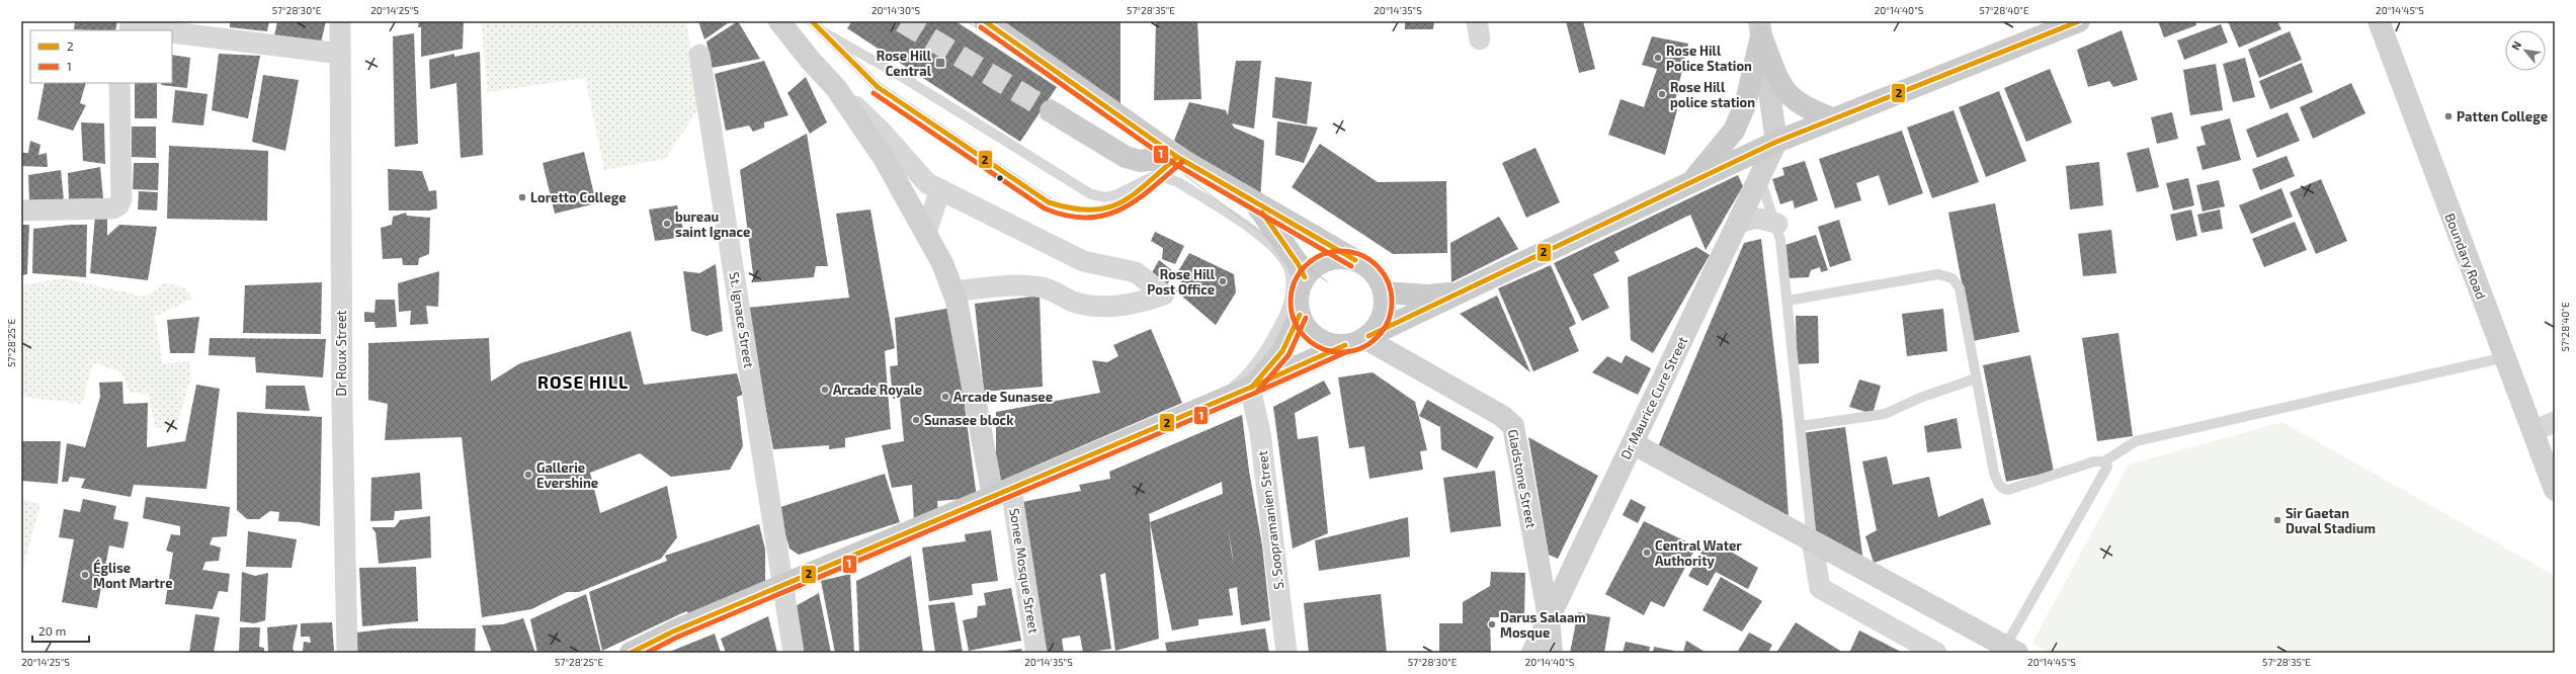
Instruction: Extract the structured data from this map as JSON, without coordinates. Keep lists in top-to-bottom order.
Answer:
{
  "streets": {
    "street": [
      "Boundary Road",
      "St. Ignace Street",
      "Dr Roux Street",
      "Dr Maurice Cure Street",
      "Gladstone Street",
      "S. Soopramanien Street",
      "Sonee Mosque Street"
    ]
  },
  "crossings": [
    ["Dr Maurice Cure Street", "Gladstone Street"]
  ],
  "districts": ["ROSE HILL"],
  "places": {
    "other": [
      "Rose Hill Police Station",
      "Rose Hill police station",
      "Patten College",
      "Loretto College",
      "bureau saint Ignace",
      "Rose Hill Post Office",
      "Arcade Royale",
      "Arcade Sunasee",
      "Sunasee block",
      "Gallerie Evershine",
      "Sir Gaetan Duval Stadium",
      "Central Water Authority",
      "Église Mont Martre",
      "Darus Salaam Mosque"
    ],
    "transit": ["Rose Hill Central"]
  },
  "lines": ["transit line 2", "transit line 1"],
  "legend": ["2", "1"],
  "scale_bar": "20 m",
  "north": "top left",
  "coordinates": [
    "57°28'30\"E",
    "20°14'25\"S",
    "20°14'30\"S",
    "57°28'35\"E",
    "20°14'35\"S",
    "20°14'40\"S",
    "57°28'40\"E",
    "20°14'45\"S",
    "57°28'25\"E"
  ]
}
